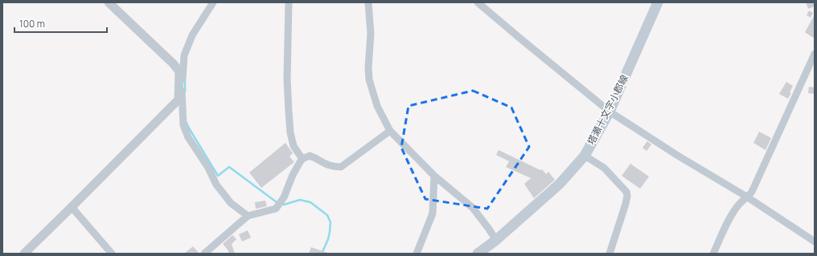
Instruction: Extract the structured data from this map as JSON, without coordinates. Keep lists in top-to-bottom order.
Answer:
{
  "streets": {
    "main road": ["塔瀬十文字小郡線"]
  },
  "scale_bar": "100 m"
}
